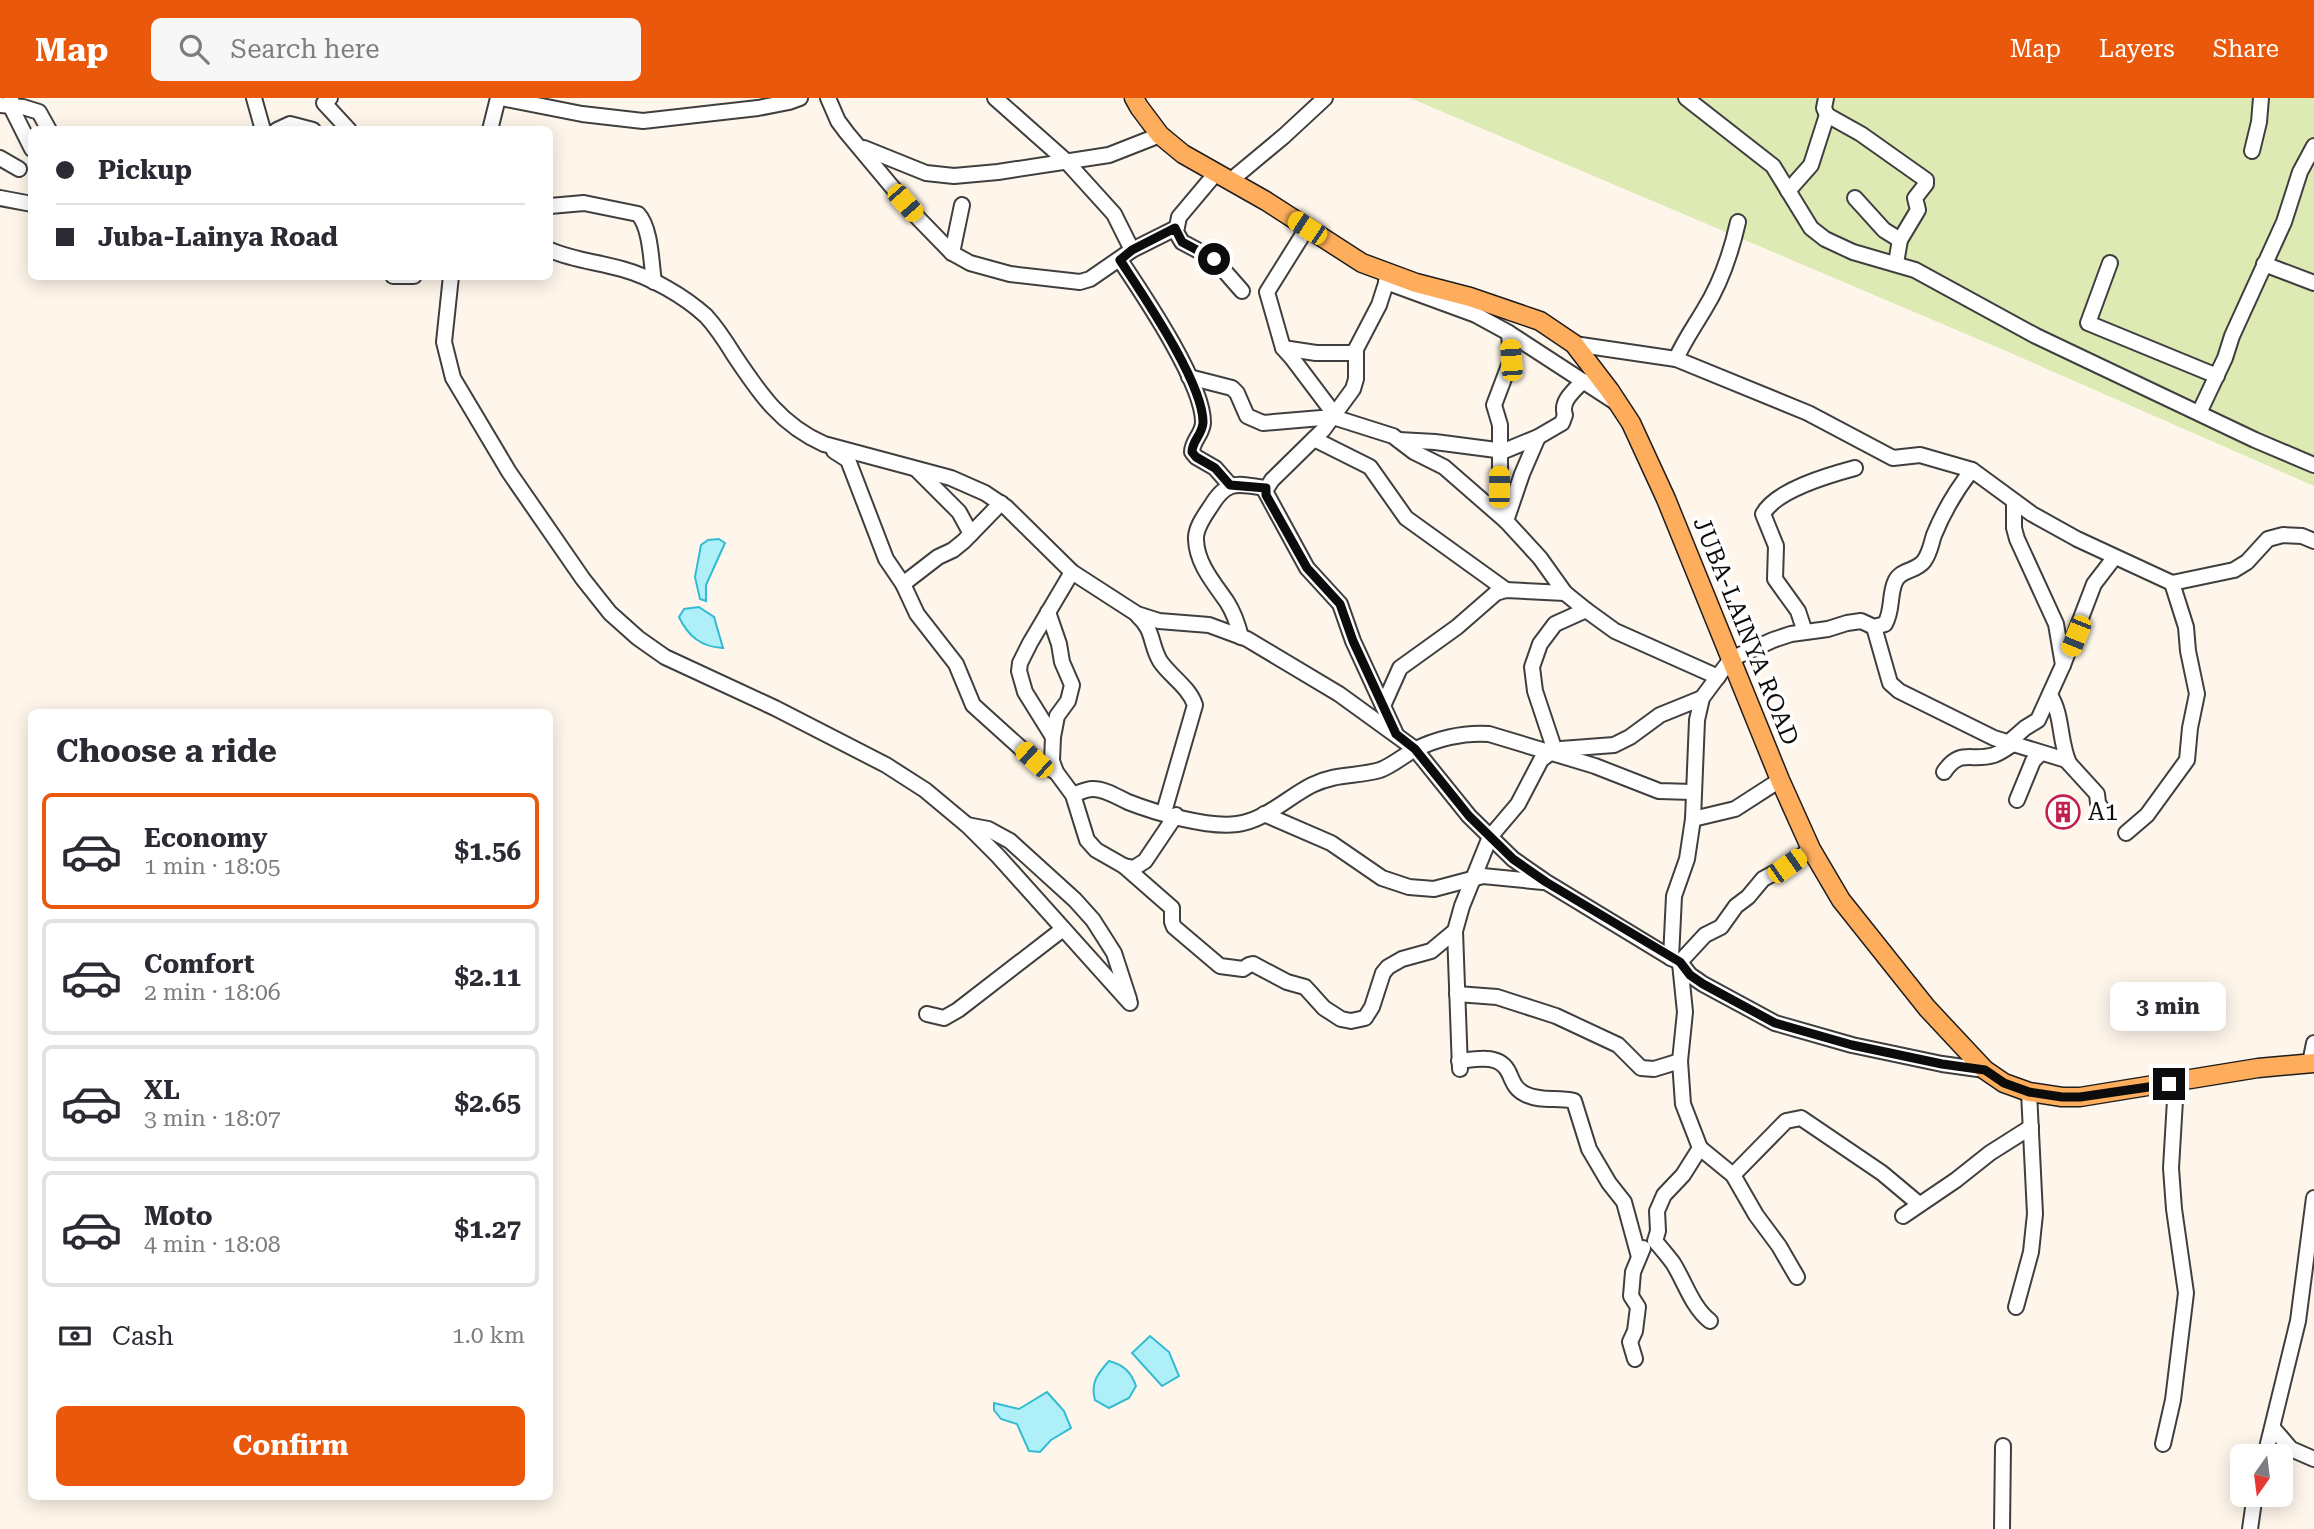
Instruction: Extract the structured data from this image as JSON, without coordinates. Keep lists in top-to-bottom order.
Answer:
{
  "streets": {
    "main road": ["JUBA-LAINYA ROAD"]
  },
  "places": {
    "building": ["A1"]
  },
  "north": "bottom",
  "page": {
    "header": "Map",
    "search": "Search here",
    "nav": ["Map", "Layers", "Share"],
    "banner": ["Pickup", "Juba-Lainya Road"],
    "heading": "Choose a ride",
    "list": [
      {
        "name": "Economy",
        "note": "1 min · 18:05",
        "value": "$1.56"
      },
      {
        "name": "Comfort",
        "note": "2 min · 18:06",
        "value": "$2.11"
      },
      {
        "name": "XL",
        "note": "3 min · 18:07",
        "value": "$2.65"
      },
      {
        "name": "Moto",
        "note": "4 min · 18:08",
        "value": "$1.27"
      }
    ],
    "bubble": "3 min",
    "pay": ["Cash", "1.0 km"],
    "buttons": "Confirm"
  }
}
